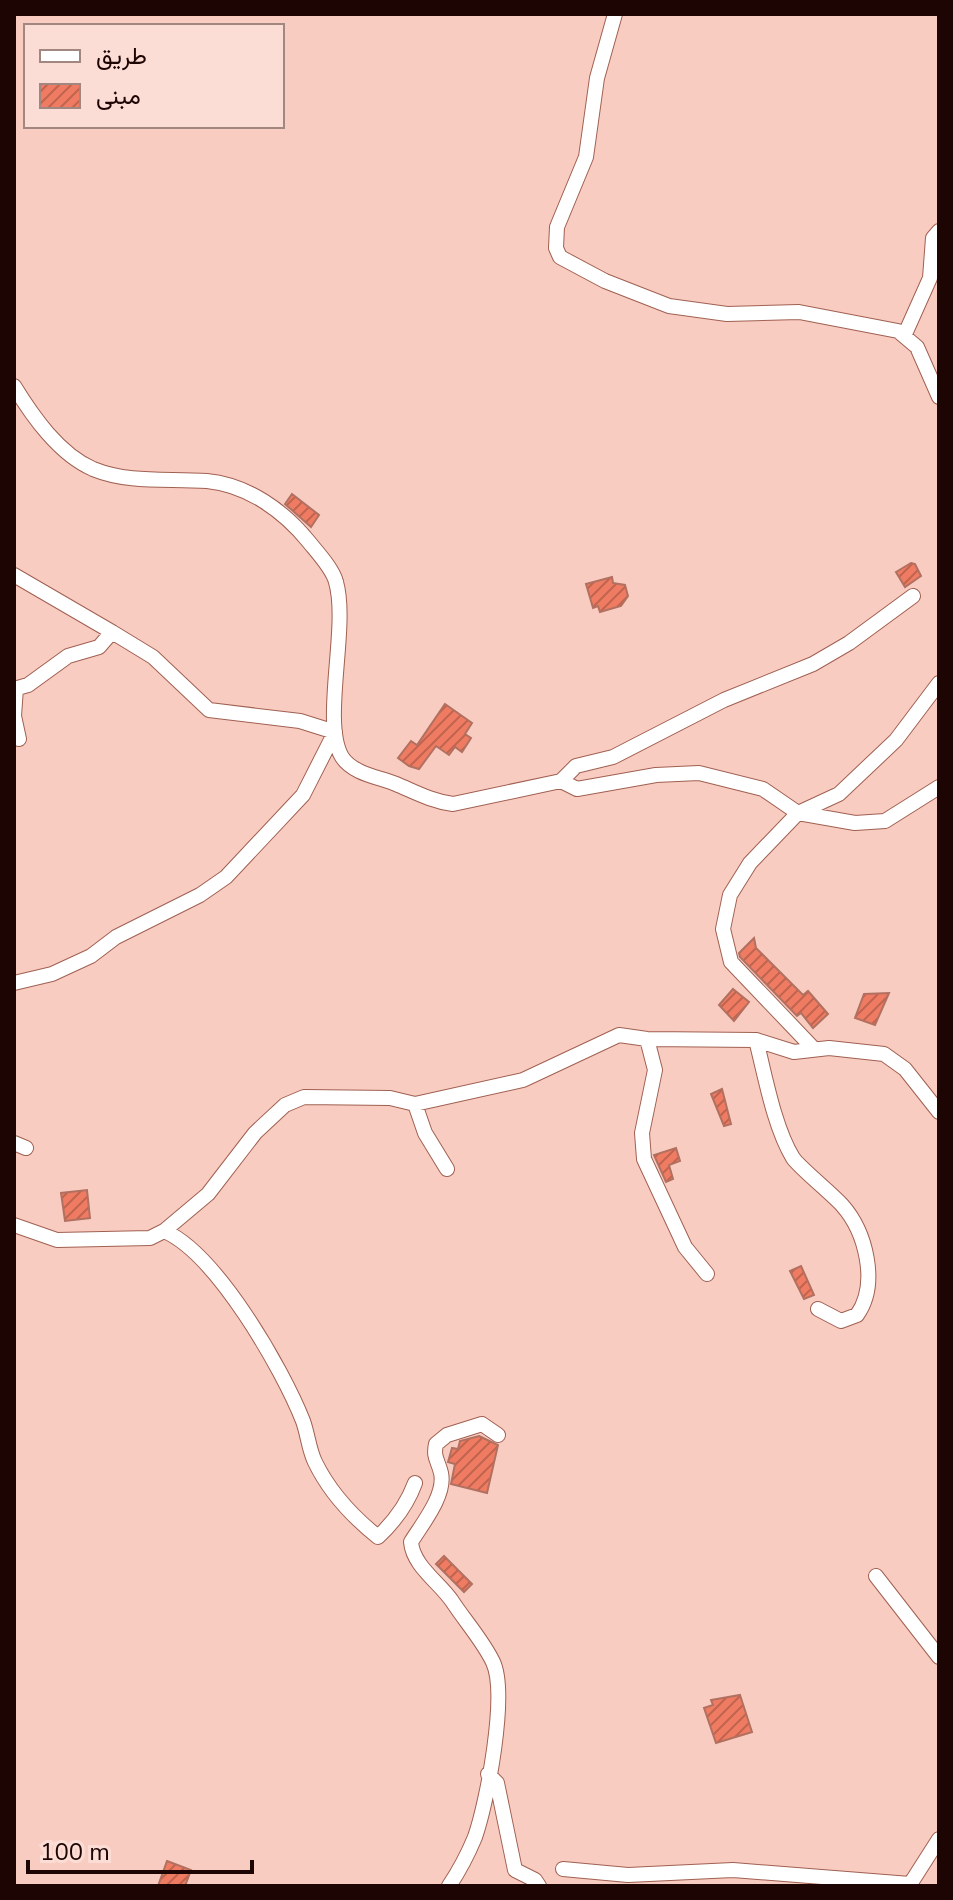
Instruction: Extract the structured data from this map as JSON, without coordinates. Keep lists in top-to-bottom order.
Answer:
{
  "legend": ["طريق", "مبنى"],
  "scale_bar": "100 m"
}
